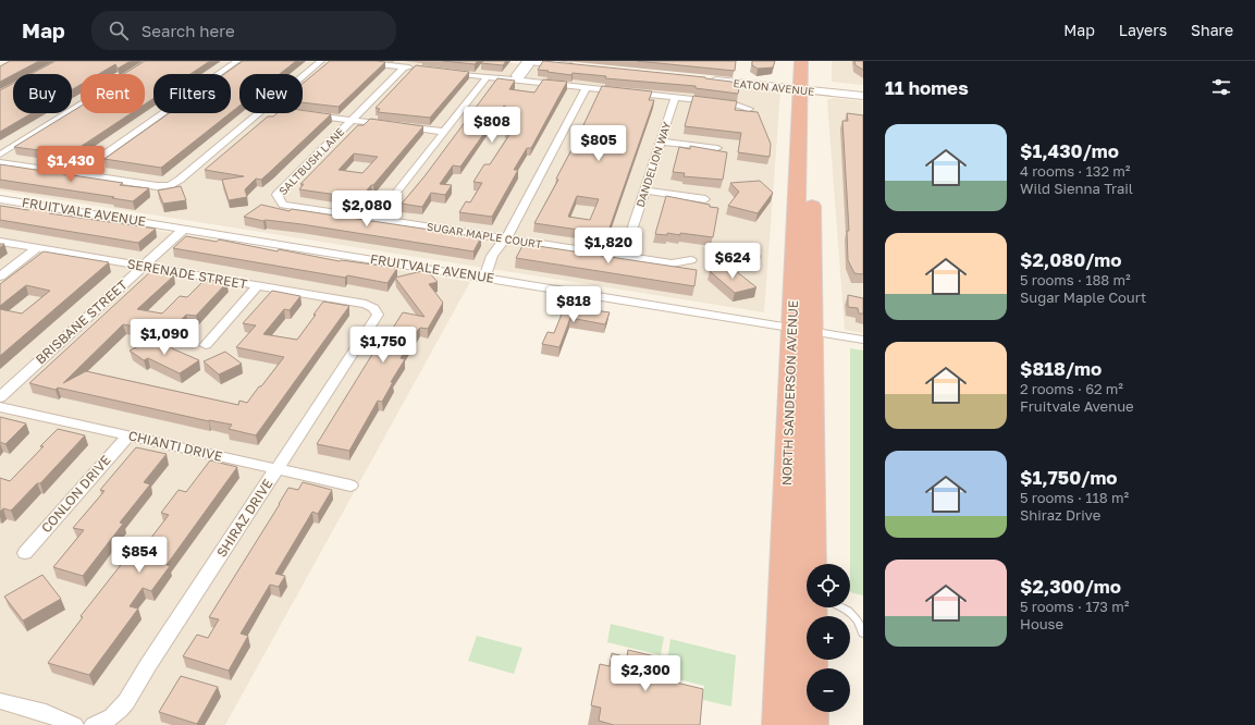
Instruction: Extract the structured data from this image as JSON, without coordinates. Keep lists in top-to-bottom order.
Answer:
{
  "streets": {
    "highway": ["NORTH SANDERSON AVENUE"],
    "street": [
      "EATON AVENUE",
      "SALTBUSH LANE",
      "DANDELION WAY",
      "FRUITVALE AVENUE",
      "SUGAR MAPLE COURT",
      "SERENADE STREET",
      "BRISBANE STREET",
      "CHIANTI DRIVE",
      "CONLON DRIVE",
      "SHIRAZ DRIVE"
    ]
  },
  "crossings": [
    ["EATON AVENUE", "NORTH SANDERSON AVENUE"],
    ["SALTBUSH LANE", "SUGAR MAPLE COURT"],
    ["DANDELION WAY", "SUGAR MAPLE COURT"],
    ["FRUITVALE AVENUE", "BRISBANE STREET"],
    ["FRUITVALE AVENUE", "NORTH SANDERSON AVENUE"],
    ["SERENADE STREET", "BRISBANE STREET"],
    ["SERENADE STREET", "SHIRAZ DRIVE"],
    ["CHIANTI DRIVE", "CONLON DRIVE"],
    ["CHIANTI DRIVE", "SHIRAZ DRIVE"]
  ],
  "page": {
    "header": "Map",
    "search": "Search here",
    "nav": ["Map", "Layers", "Share"],
    "heading": "11 homes",
    "chip": [
      "Buy",
      "Rent",
      "Filters",
      "New"
    ],
    "price": [
      "$808",
      "$805",
      "$1,430",
      "$2,080",
      "$1,820",
      "$624",
      "$818",
      "$1,090",
      "$1,750",
      "$854",
      "$2,300"
    ],
    "list": [
      {
        "name": "$1,430/mo",
        "note": "4 rooms · 132 m² · Wild Sienna Trail"
      },
      {
        "name": "$2,080/mo",
        "note": "5 rooms · 188 m² · Sugar Maple Court"
      },
      {
        "name": "$818/mo",
        "note": "2 rooms · 62 m² · Fruitvale Avenue"
      },
      {
        "name": "$1,750/mo",
        "note": "5 rooms · 118 m² · Shiraz Drive"
      },
      {
        "name": "$2,300/mo",
        "note": "5 rooms · 173 m² · House"
      }
    ],
    "map_buttons": ["+", "−"]
  }
}
